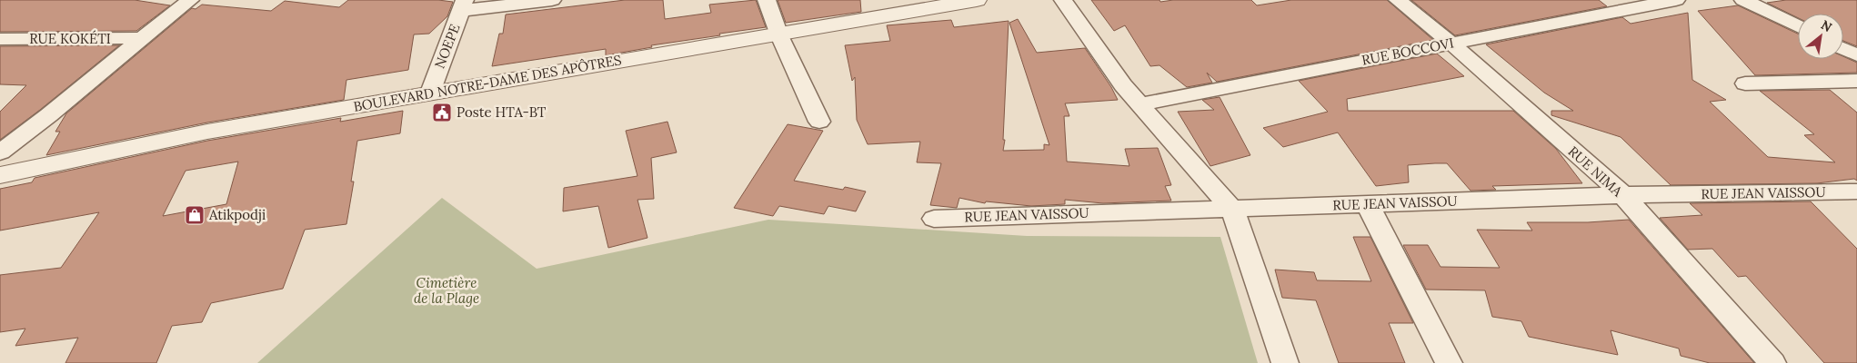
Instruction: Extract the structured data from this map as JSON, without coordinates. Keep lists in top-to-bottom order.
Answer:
{
  "streets": {
    "street": [
      "RUE KOKÉTI",
      "NOEPE",
      "RUE BOCCOVI",
      "BOULEVARD NOTRE-DAME DES APÔTRES",
      "RUE NIMA",
      "RUE JEAN VAISSOU"
    ]
  },
  "crossings": [
    ["NOEPE", "BOULEVARD NOTRE-DAME DES APÔTRES"],
    ["RUE BOCCOVI", "RUE NIMA"],
    ["RUE NIMA", "RUE JEAN VAISSOU"]
  ],
  "parks": ["Cimetière de la Plage"],
  "places": {
    "public building": ["Poste HTA-BT"],
    "shop": ["Atikpodji"]
  },
  "north": "top right"
}
